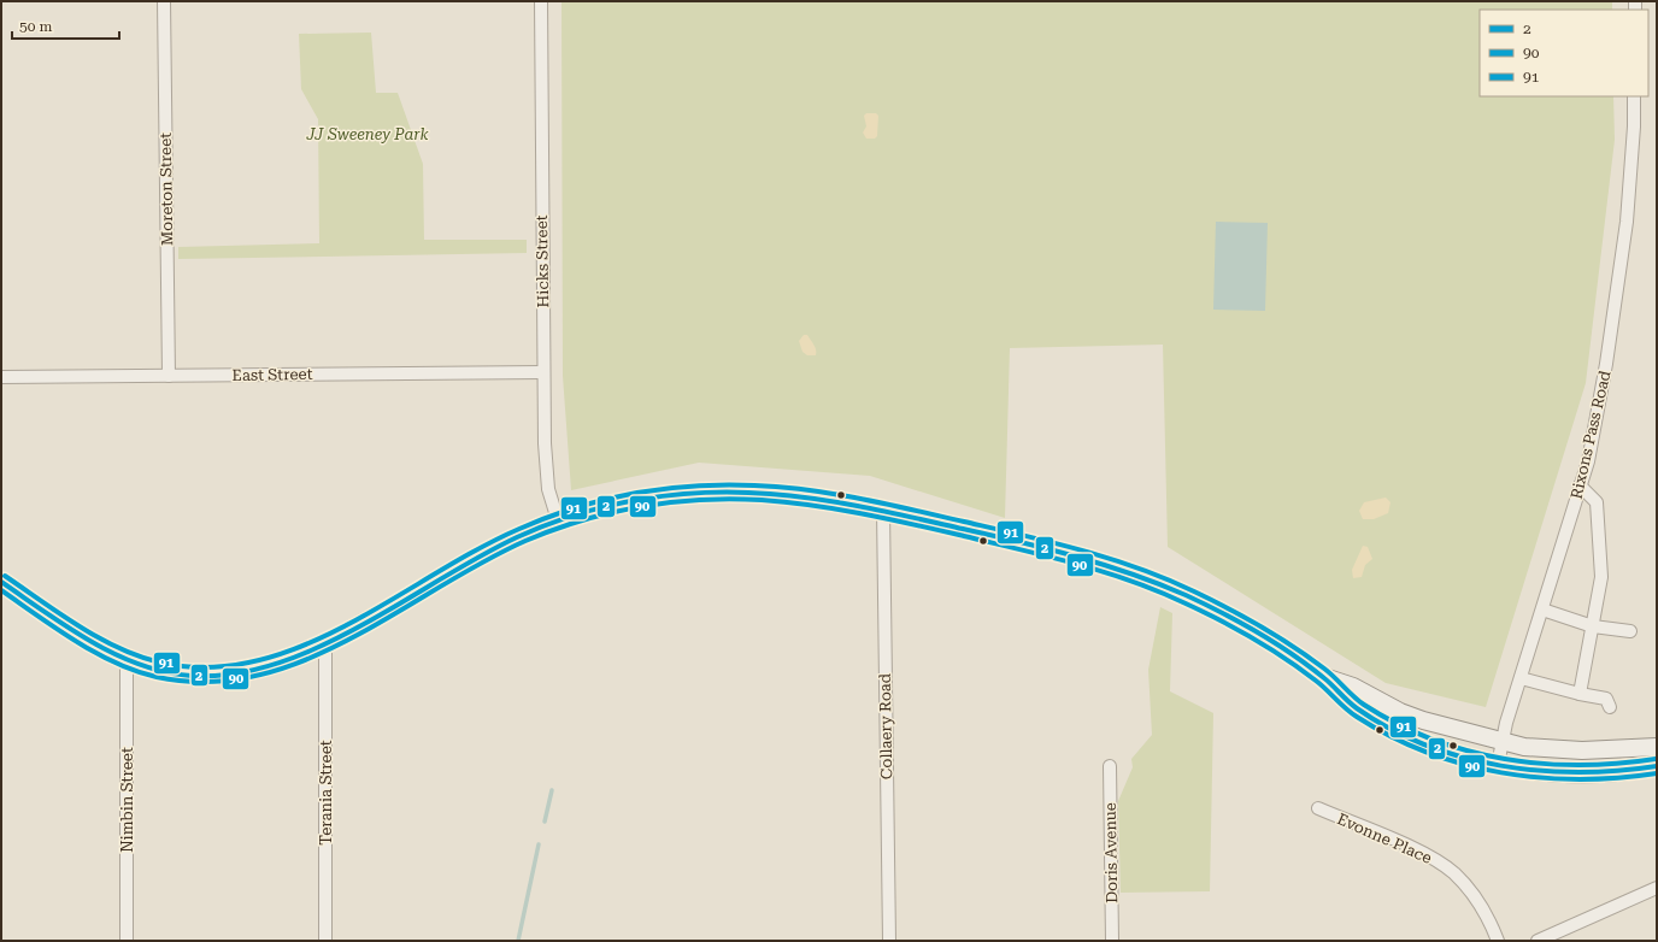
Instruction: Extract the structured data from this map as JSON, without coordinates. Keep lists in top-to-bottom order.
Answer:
{
  "streets": {
    "street": [
      "Moreton Street",
      "Hicks Street",
      "East Street",
      "Rixons Pass Road",
      "Collaery Road",
      "Terania Street",
      "Nimbin Street",
      "Evonne Place",
      "Doris Avenue"
    ]
  },
  "crossings": [
    ["Moreton Street", "East Street"],
    ["Hicks Street", "East Street"]
  ],
  "parks": ["JJ Sweeney Park"],
  "lines": ["transit line 91", "transit line 2", "transit line 90"],
  "legend": ["2", "90", "91"],
  "scale_bar": "50 m"
}
